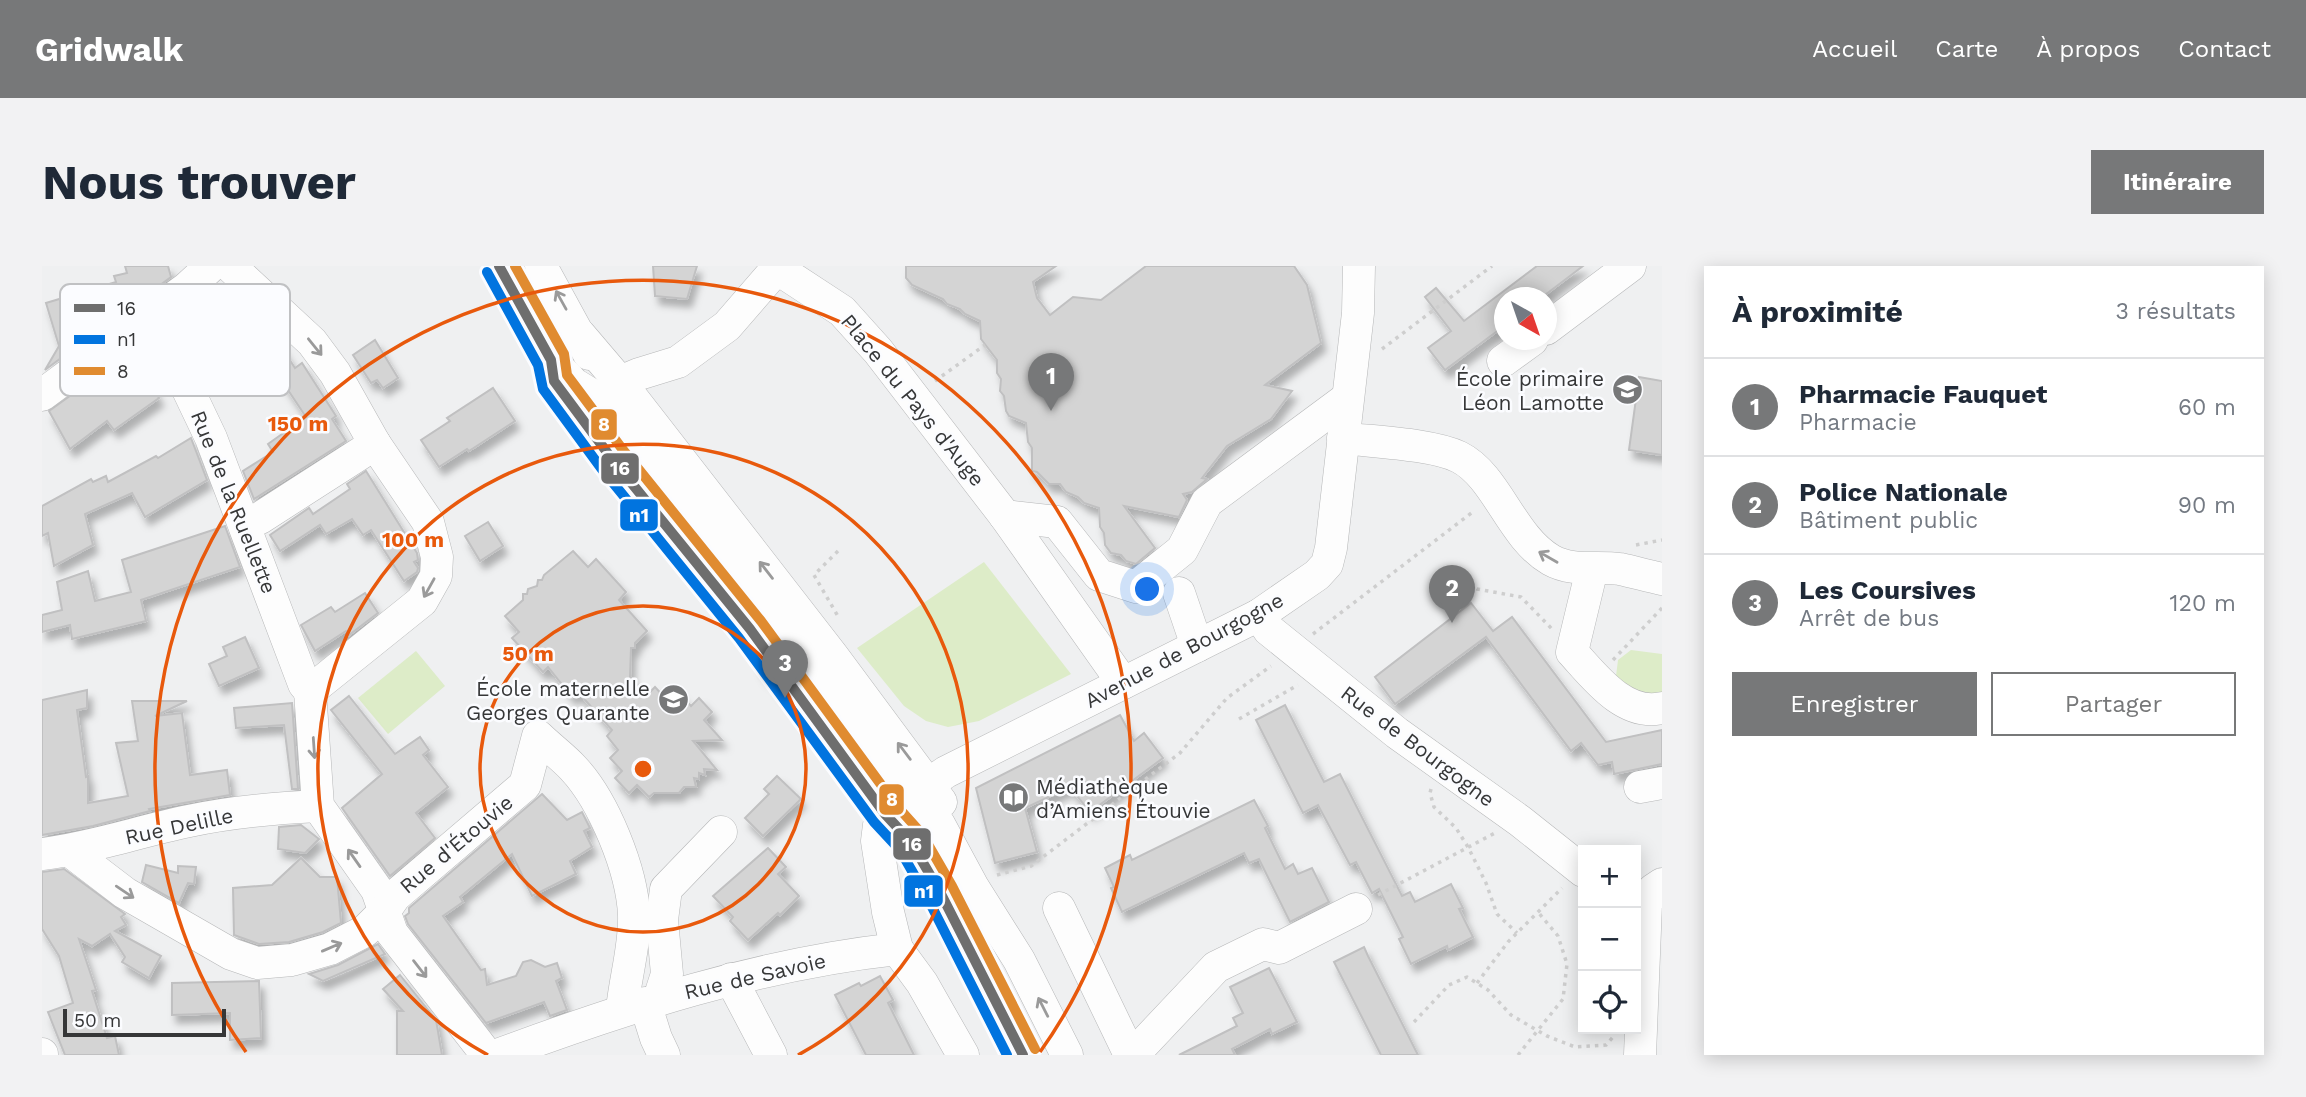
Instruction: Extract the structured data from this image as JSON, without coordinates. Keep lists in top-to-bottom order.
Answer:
{
  "streets": {
    "street": [
      "Place du Pays d'Auge",
      "Rue de la Ruellette",
      "Avenue de Bourgogne",
      "Rue de Bourgogne",
      "Rue Delille",
      "Rue d'Étouvie",
      "Rue de Savoie"
    ]
  },
  "crossings": [
    ["Place du Pays d'Auge", "Avenue de Bourgogne"],
    ["Avenue de Bourgogne", "Rue de Bourgogne"],
    ["Rue Delille", "Rue d'Étouvie"],
    ["Rue d'Étouvie", "Rue de Savoie"]
  ],
  "one_way": ["Rue d'Étouvie"],
  "places": {
    "school or university": ["École primaire Léon Lamotte", "École maternelle Georges Quarante"],
    "library": ["Médiathèque d’Amiens Étouvie"]
  },
  "lines": ["transit line 16", "transit line 8", "transit line n1"],
  "legend": ["16", "n1", "8"],
  "scale_bar": "50 m",
  "north": "bottom right",
  "page": {
    "header": "Gridwalk",
    "nav": [
      "Accueil",
      "Carte",
      "À propos",
      "Contact"
    ],
    "buttons": [
      "Itinéraire",
      ["Enregistrer", "Partager"]
    ],
    "title": "Nous trouver",
    "heading": ["À proximité", "3 résultats"],
    "pins": ["1", "2", "3"],
    "list": [
      {
        "mark": "1",
        "name": "Pharmacie Fauquet",
        "note": "Pharmacie",
        "value": "60 m"
      },
      {
        "mark": "2",
        "name": "Police Nationale",
        "note": "Bâtiment public",
        "value": "90 m"
      },
      {
        "mark": "3",
        "name": "Les Coursives",
        "note": "Arrêt de bus",
        "value": "120 m"
      }
    ],
    "map_buttons": ["+", "−"],
    "scale": "50 m"
  },
  "rings": ["150 m", "100 m", "50 m"]
}
